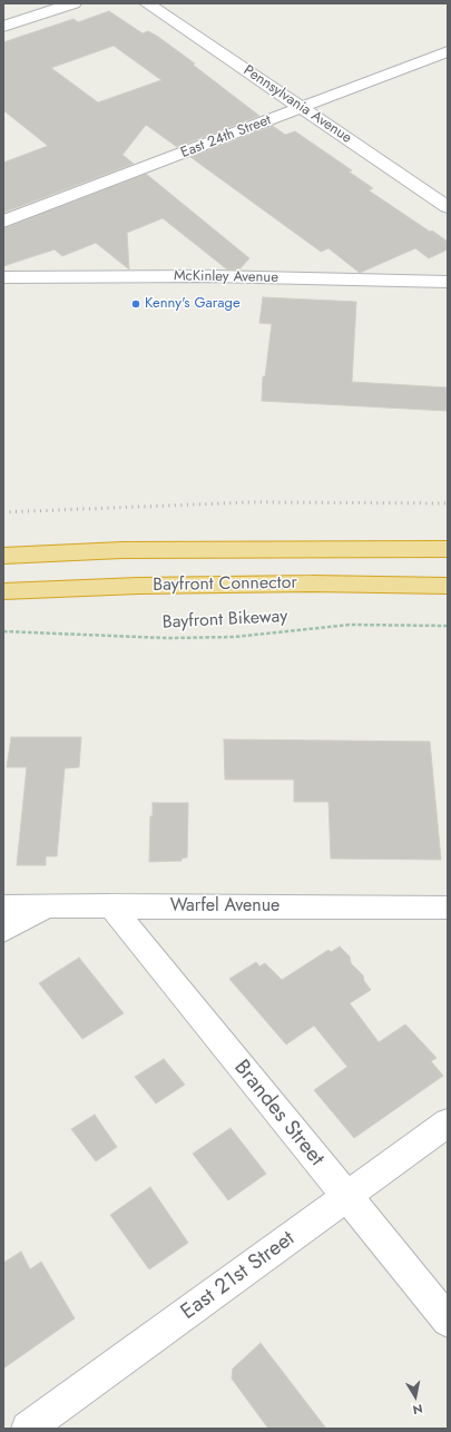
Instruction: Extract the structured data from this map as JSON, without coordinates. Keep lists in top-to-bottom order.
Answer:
{
  "streets": {
    "highway": ["Bayfront Connector"],
    "street": [
      "Pennsylvania Avenue",
      "East 24th Street",
      "McKinley Avenue",
      "Warfel Avenue",
      "Brandes Street",
      "East 21st Street"
    ],
    "path": ["Bayfront Bikeway"]
  },
  "crossings": [
    ["Pennsylvania Avenue", "East 24th Street"],
    ["Warfel Avenue", "Brandes Street"],
    ["Brandes Street", "East 21st Street"]
  ],
  "places": ["Kenny's Garage"],
  "north": "bottom"
}
